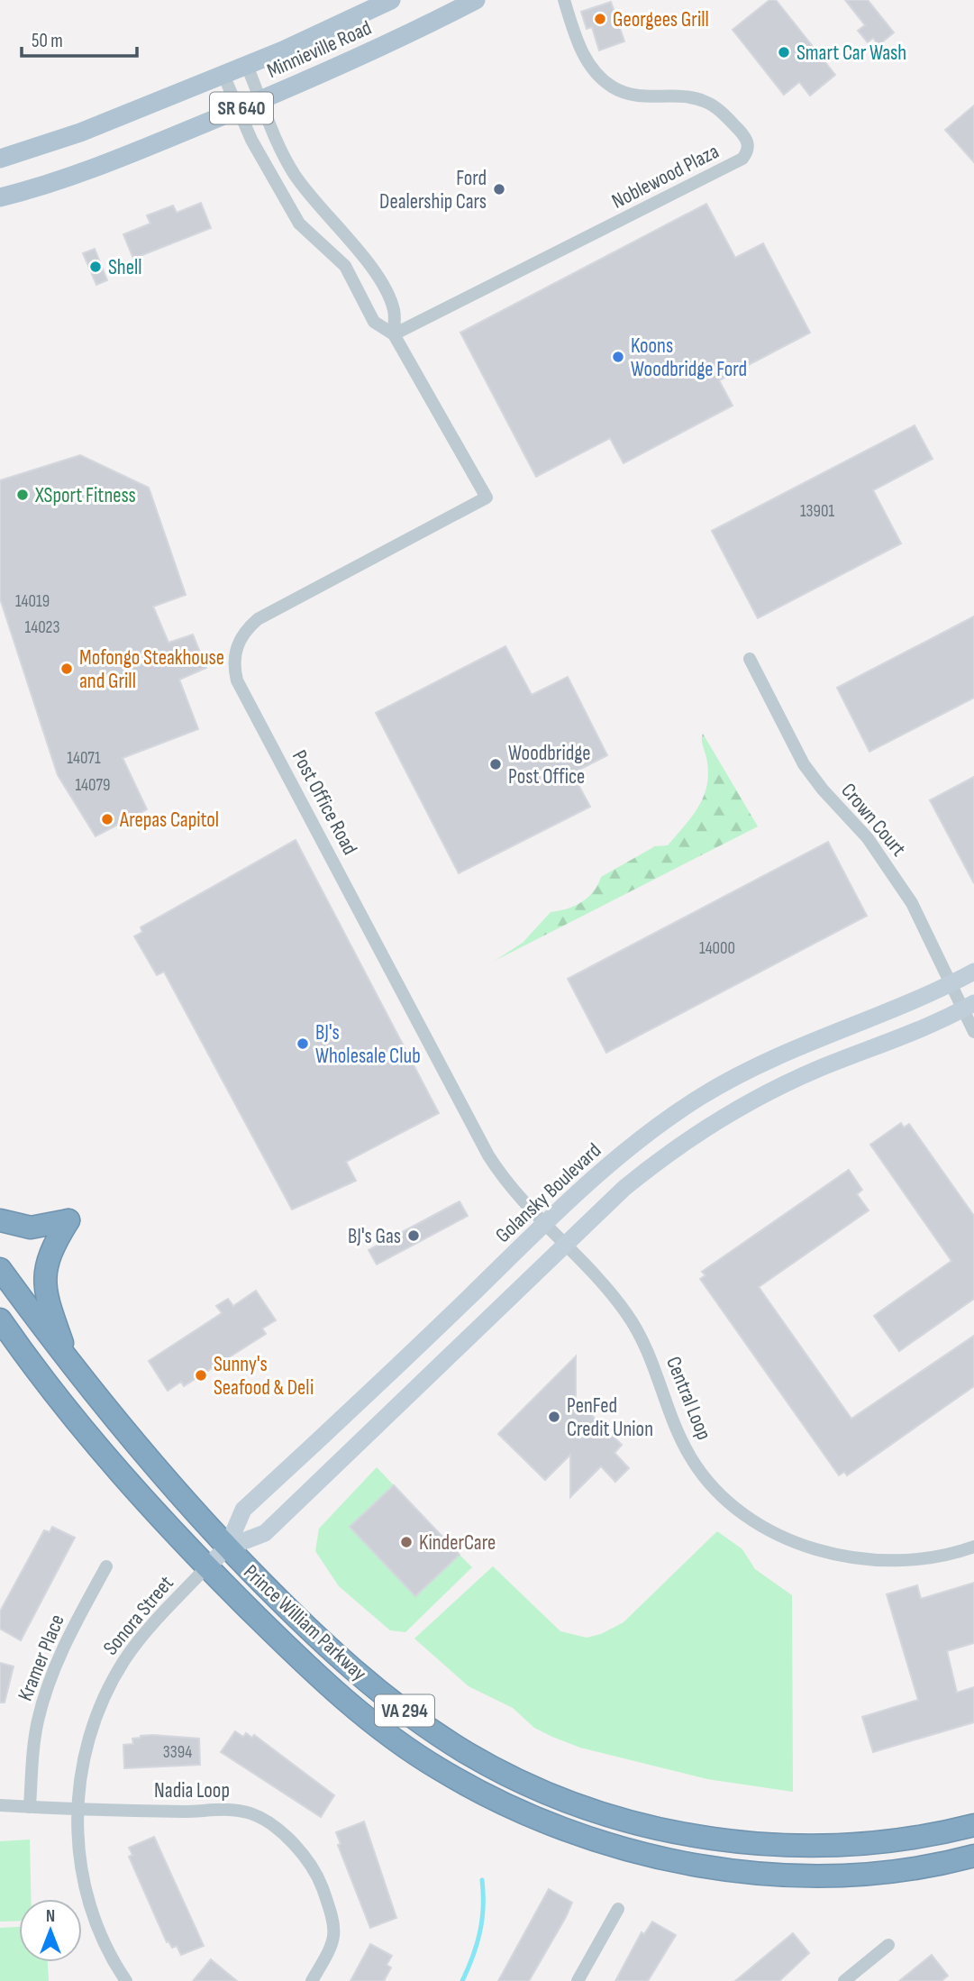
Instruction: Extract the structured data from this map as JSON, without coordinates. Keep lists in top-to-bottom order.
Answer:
{
  "streets": {
    "highway": ["Prince William Parkway", "VA 294"],
    "main road": ["Minnieville Road", "SR 640"],
    "street": [
      "Noblewood Plaza",
      "Post Office Road",
      "Crown Court",
      "Golansky Boulevard",
      "Central Loop",
      "Sonora Street",
      "Kramer Place",
      "Nadia Loop"
    ]
  },
  "crossings": [
    ["Noblewood Plaza", "Post Office Road"],
    ["Post Office Road", "Golansky Boulevard"],
    ["Post Office Road", "Central Loop"],
    ["Crown Court", "Golansky Boulevard"],
    ["Golansky Boulevard", "Central Loop"],
    ["Golansky Boulevard", "Sonora Street"],
    ["Golansky Boulevard", "Prince William Parkway"],
    ["Sonora Street", "Prince William Parkway"],
    ["Sonora Street", "Nadia Loop"],
    ["Kramer Place", "Nadia Loop"]
  ],
  "places": [
    "Georgees Grill",
    "Smart Car Wash",
    "Ford Dealership Cars",
    "Shell",
    "Koons Woodbridge Ford",
    "XSport Fitness",
    "Mofongo Steakhouse and Grill",
    "Woodbridge Post Office",
    "Arepas Capitol",
    "BJ's Wholesale Club",
    "BJ's Gas",
    "Sunny's Seafood & Deli",
    "PenFed Credit Union",
    "KinderCare"
  ],
  "house_numbers": [
    "13901",
    "14019",
    "14023",
    "14071",
    "14079",
    "14000",
    "3394"
  ],
  "scale_bar": "50 m",
  "north": "top"
}
